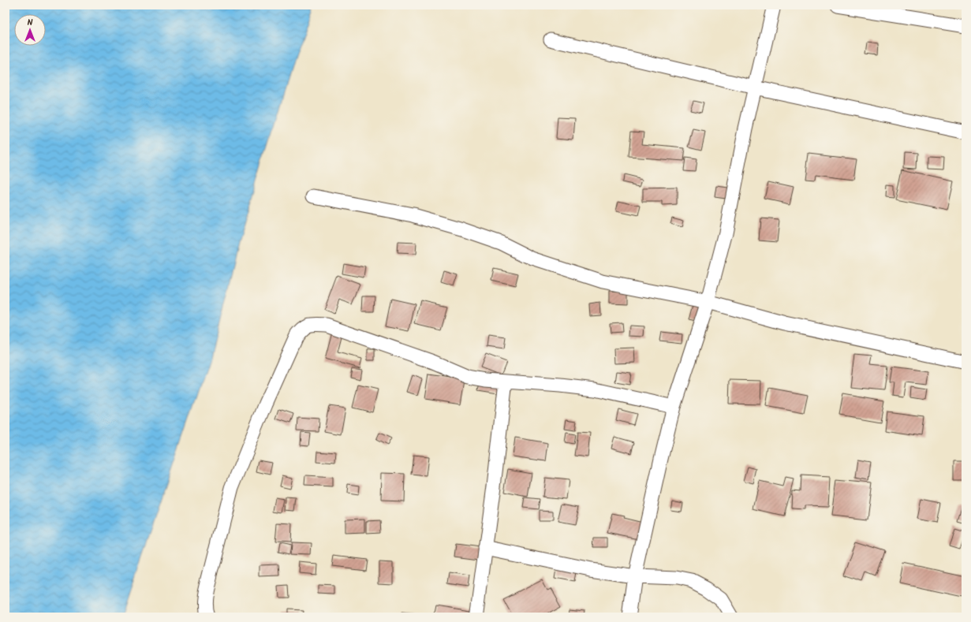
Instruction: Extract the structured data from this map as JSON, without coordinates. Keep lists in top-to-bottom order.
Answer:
{
  "north": "top"
}
